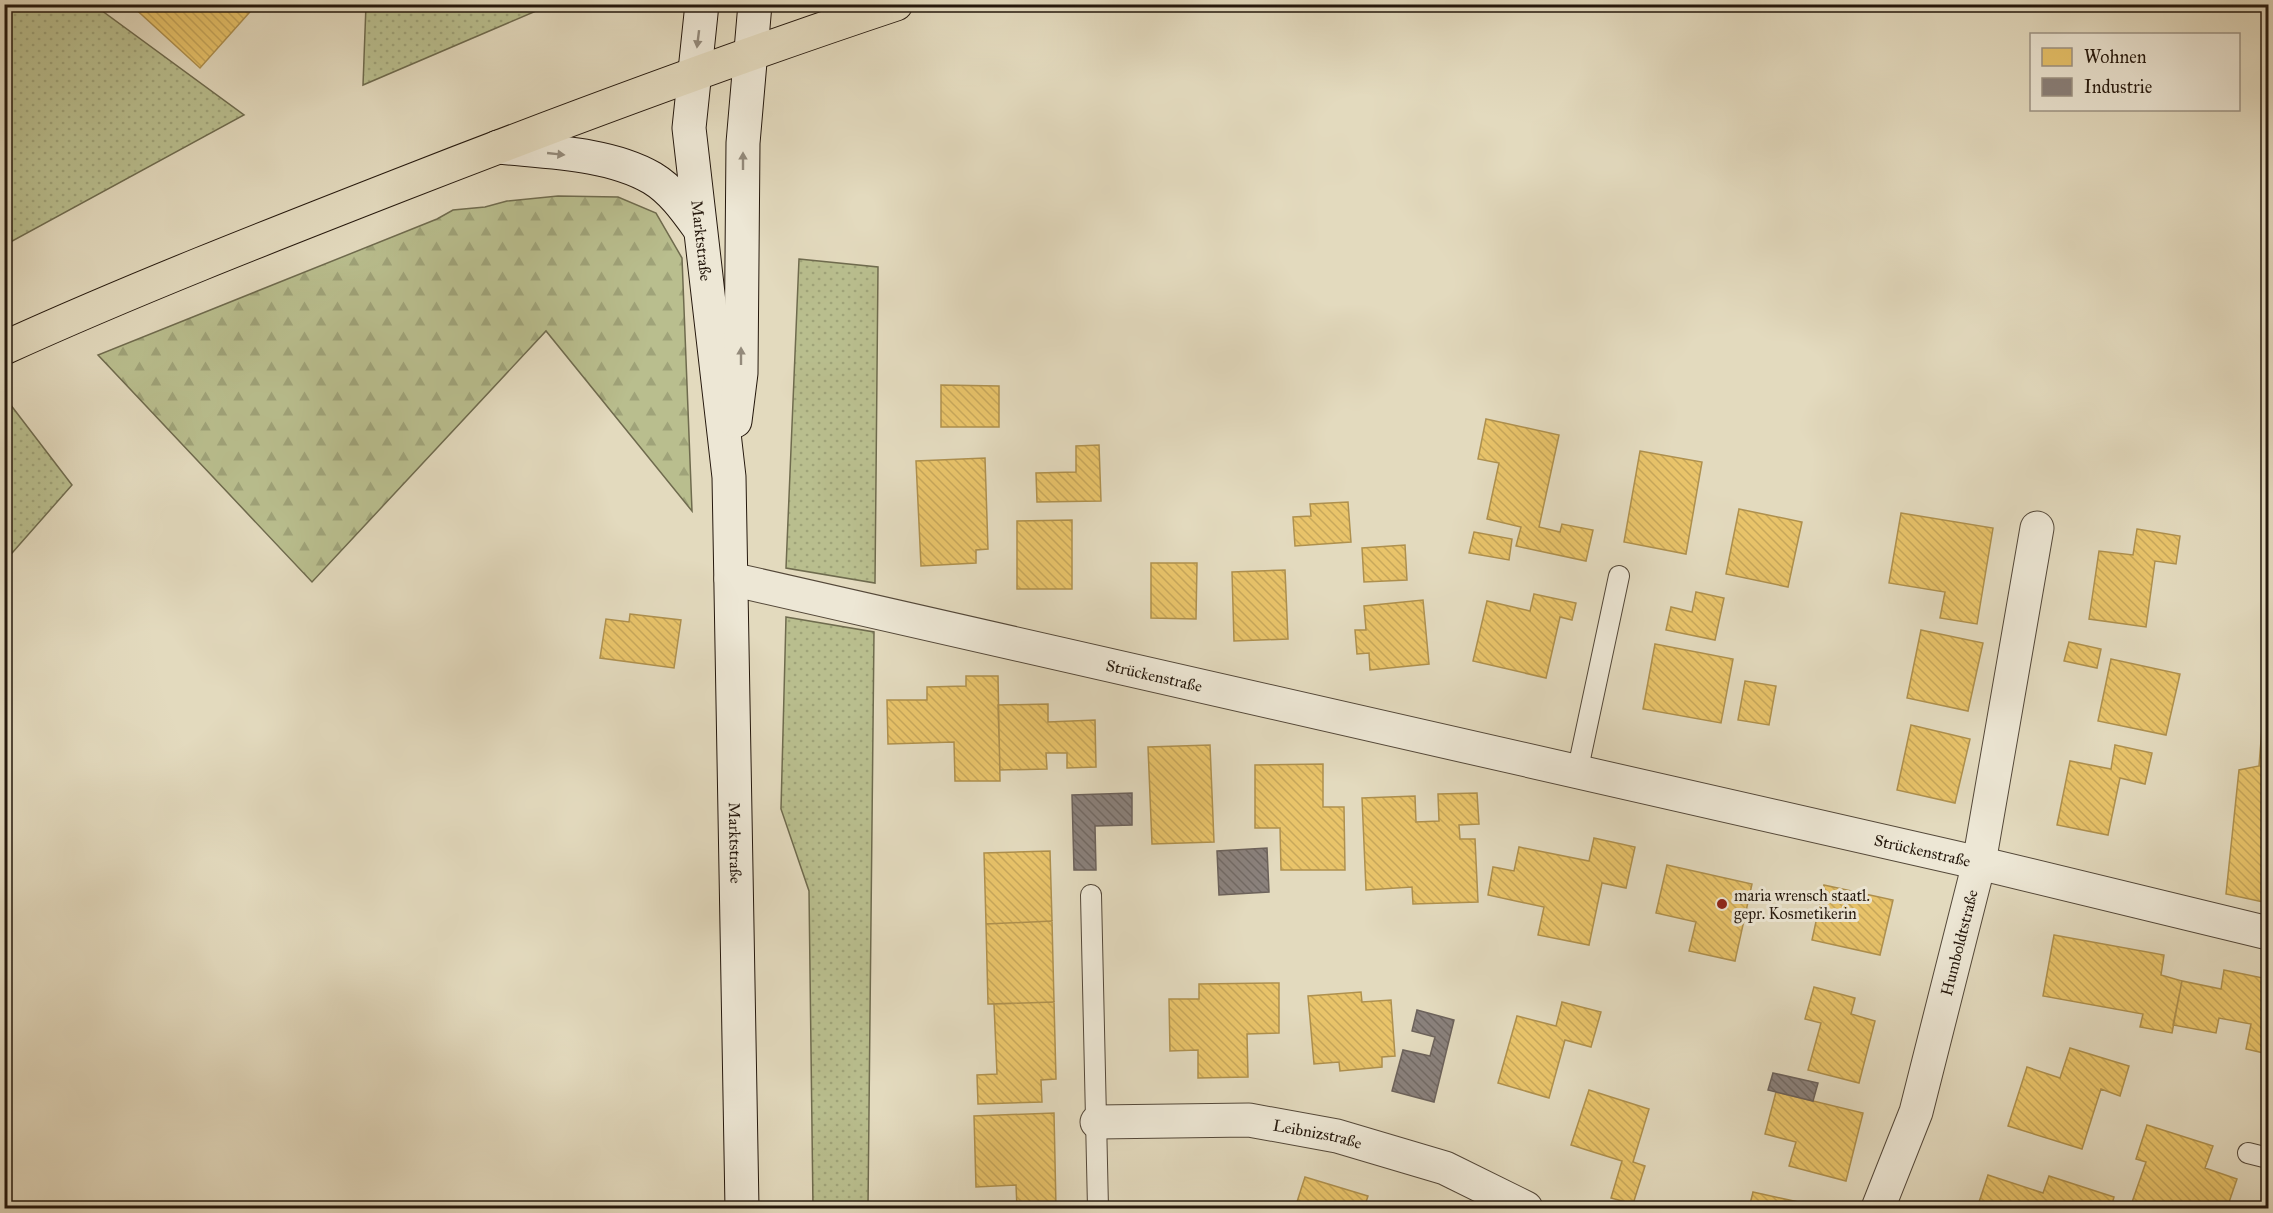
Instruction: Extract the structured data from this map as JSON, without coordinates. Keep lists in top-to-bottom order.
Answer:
{
  "streets": {
    "street": [
      "Marktstraße",
      "Strückenstraße",
      "Humboldtstraße",
      "Leibnizstraße"
    ]
  },
  "crossings": [
    ["Marktstraße", "Strückenstraße"],
    ["Strückenstraße", "Humboldtstraße"]
  ],
  "places": ["maria wrensch staatl. gepr. Kosmetikerin"],
  "legend": ["Wohnen", "Industrie"]
}
